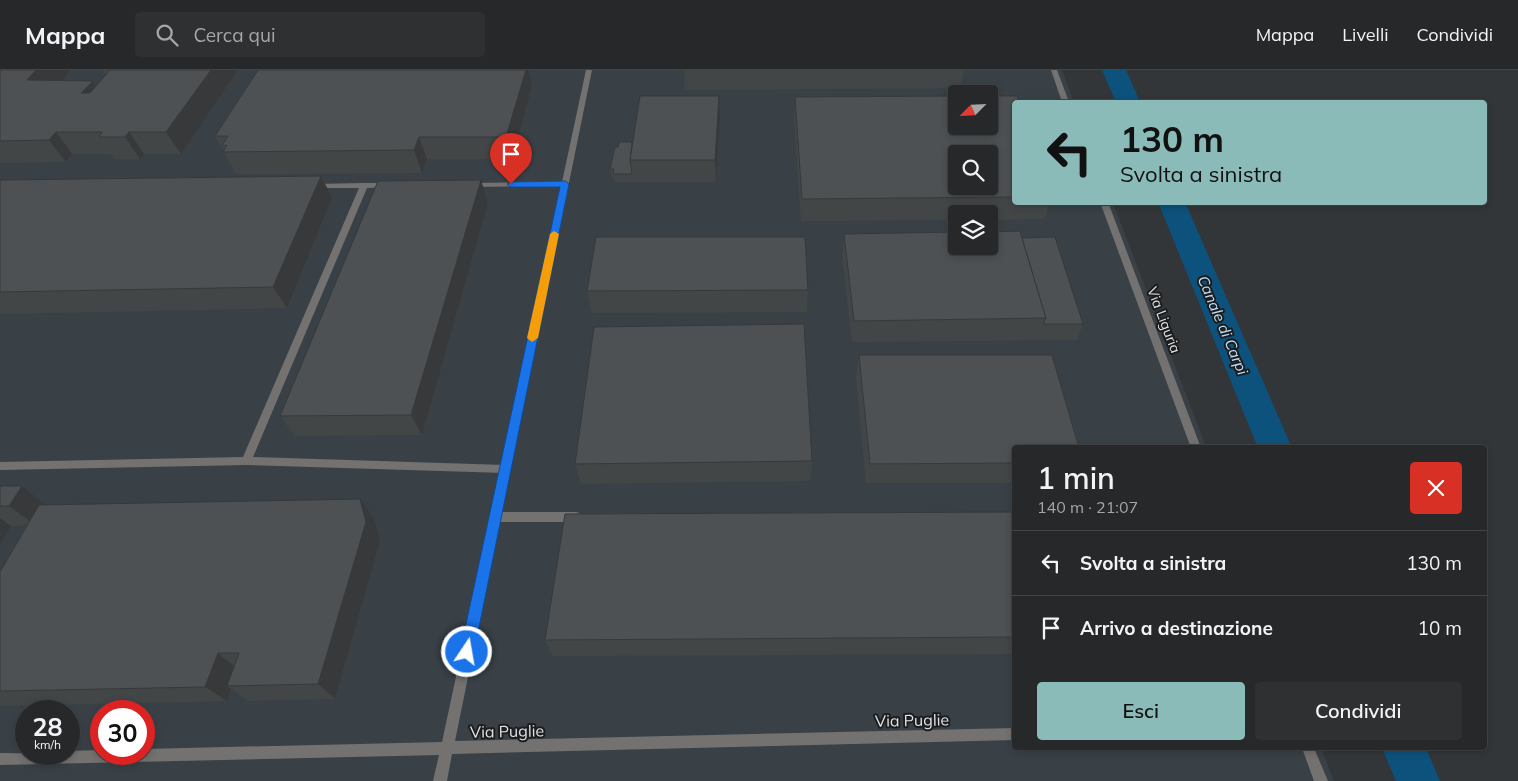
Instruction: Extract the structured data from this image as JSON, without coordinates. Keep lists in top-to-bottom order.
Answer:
{
  "streets": {
    "street": ["Via Liguria", "Via Puglie"]
  },
  "water": ["Canale di Carpi"],
  "north": "bottom left",
  "page": {
    "header": "Mappa",
    "search": "Cerca qui",
    "nav": ["Mappa", "Livelli", "Condividi"],
    "turn": ["130 m", "Svolta a sinistra"],
    "heading": ["1 min", "140 m · 21:07"],
    "list": [
      {
        "name": "Svolta a sinistra",
        "value": "130 m"
      },
      {
        "name": "Arrivo a destinazione",
        "value": "10 m"
      }
    ],
    "buttons": ["Esci", "Condividi"],
    "speed": "28 km/h",
    "limit": "30"
  }
}
